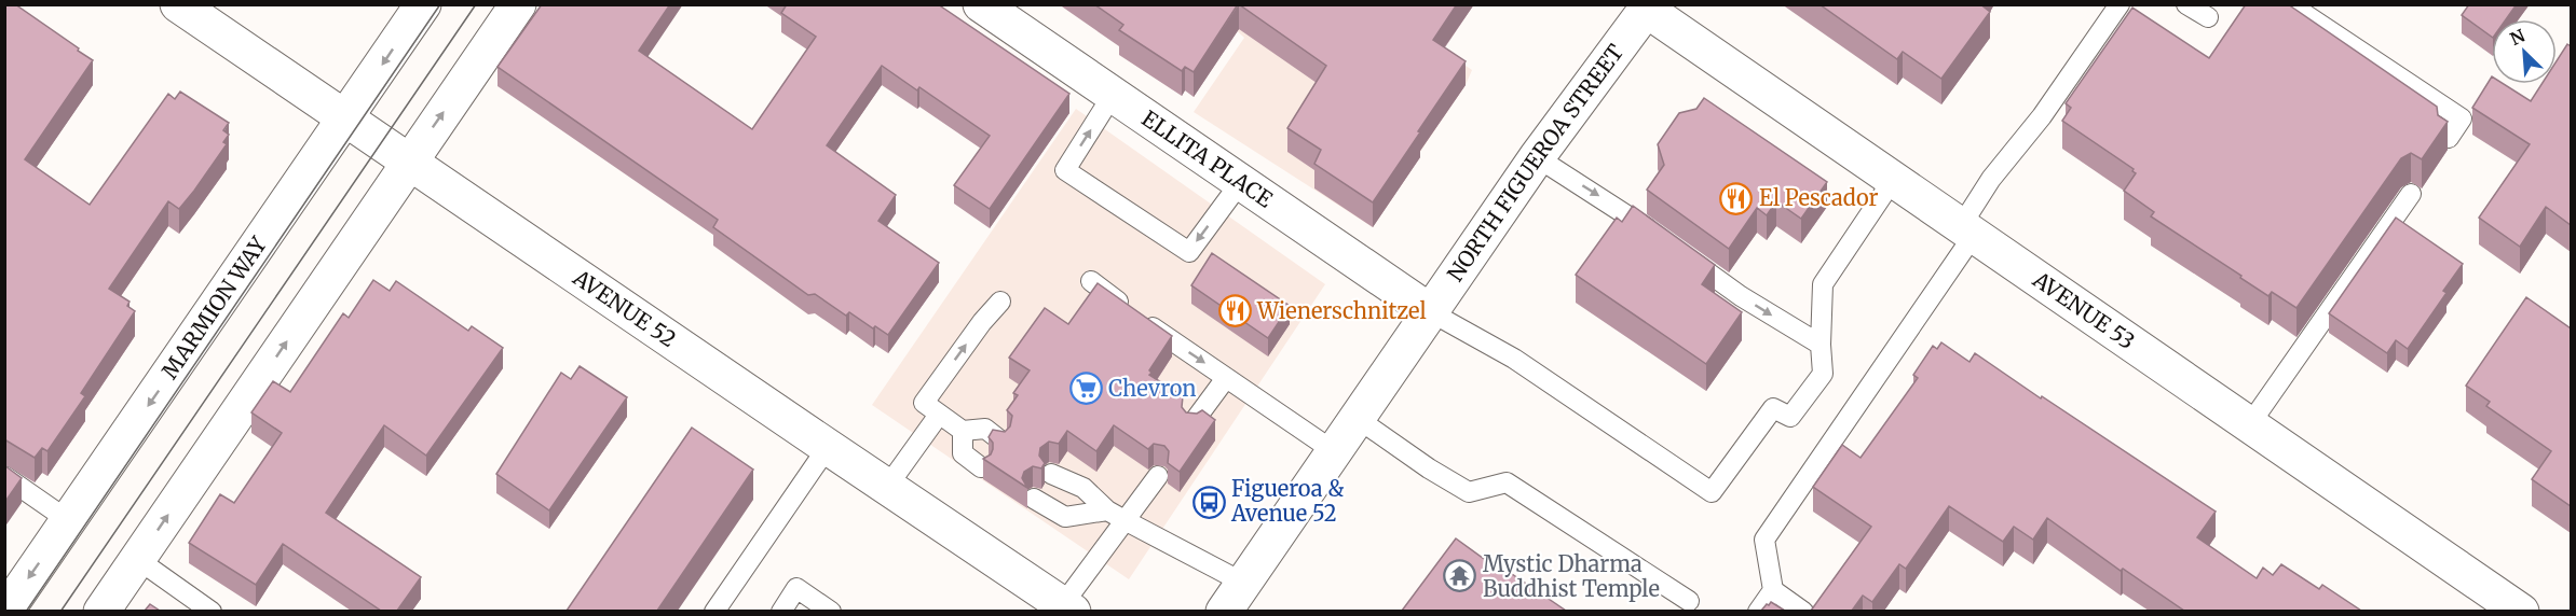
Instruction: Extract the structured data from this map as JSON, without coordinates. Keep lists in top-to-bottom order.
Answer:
{
  "streets": {
    "street": [
      "ELLITA PLACE",
      "NORTH FIGUEROA STREET",
      "MARMION WAY",
      "AVENUE 52",
      "AVENUE 53"
    ]
  },
  "crossings": [
    ["ELLITA PLACE", "NORTH FIGUEROA STREET"],
    ["NORTH FIGUEROA STREET", "AVENUE 53"],
    ["MARMION WAY", "AVENUE 52"]
  ],
  "places": {
    "restaurant": ["El Pescador", "Wienerschnitzel"],
    "supermarket": ["Chevron"],
    "bus stop": ["Figueroa & Avenue 52"],
    "temple": ["Mystic Dharma Buddhist Temple"]
  },
  "north": "top left"
}
